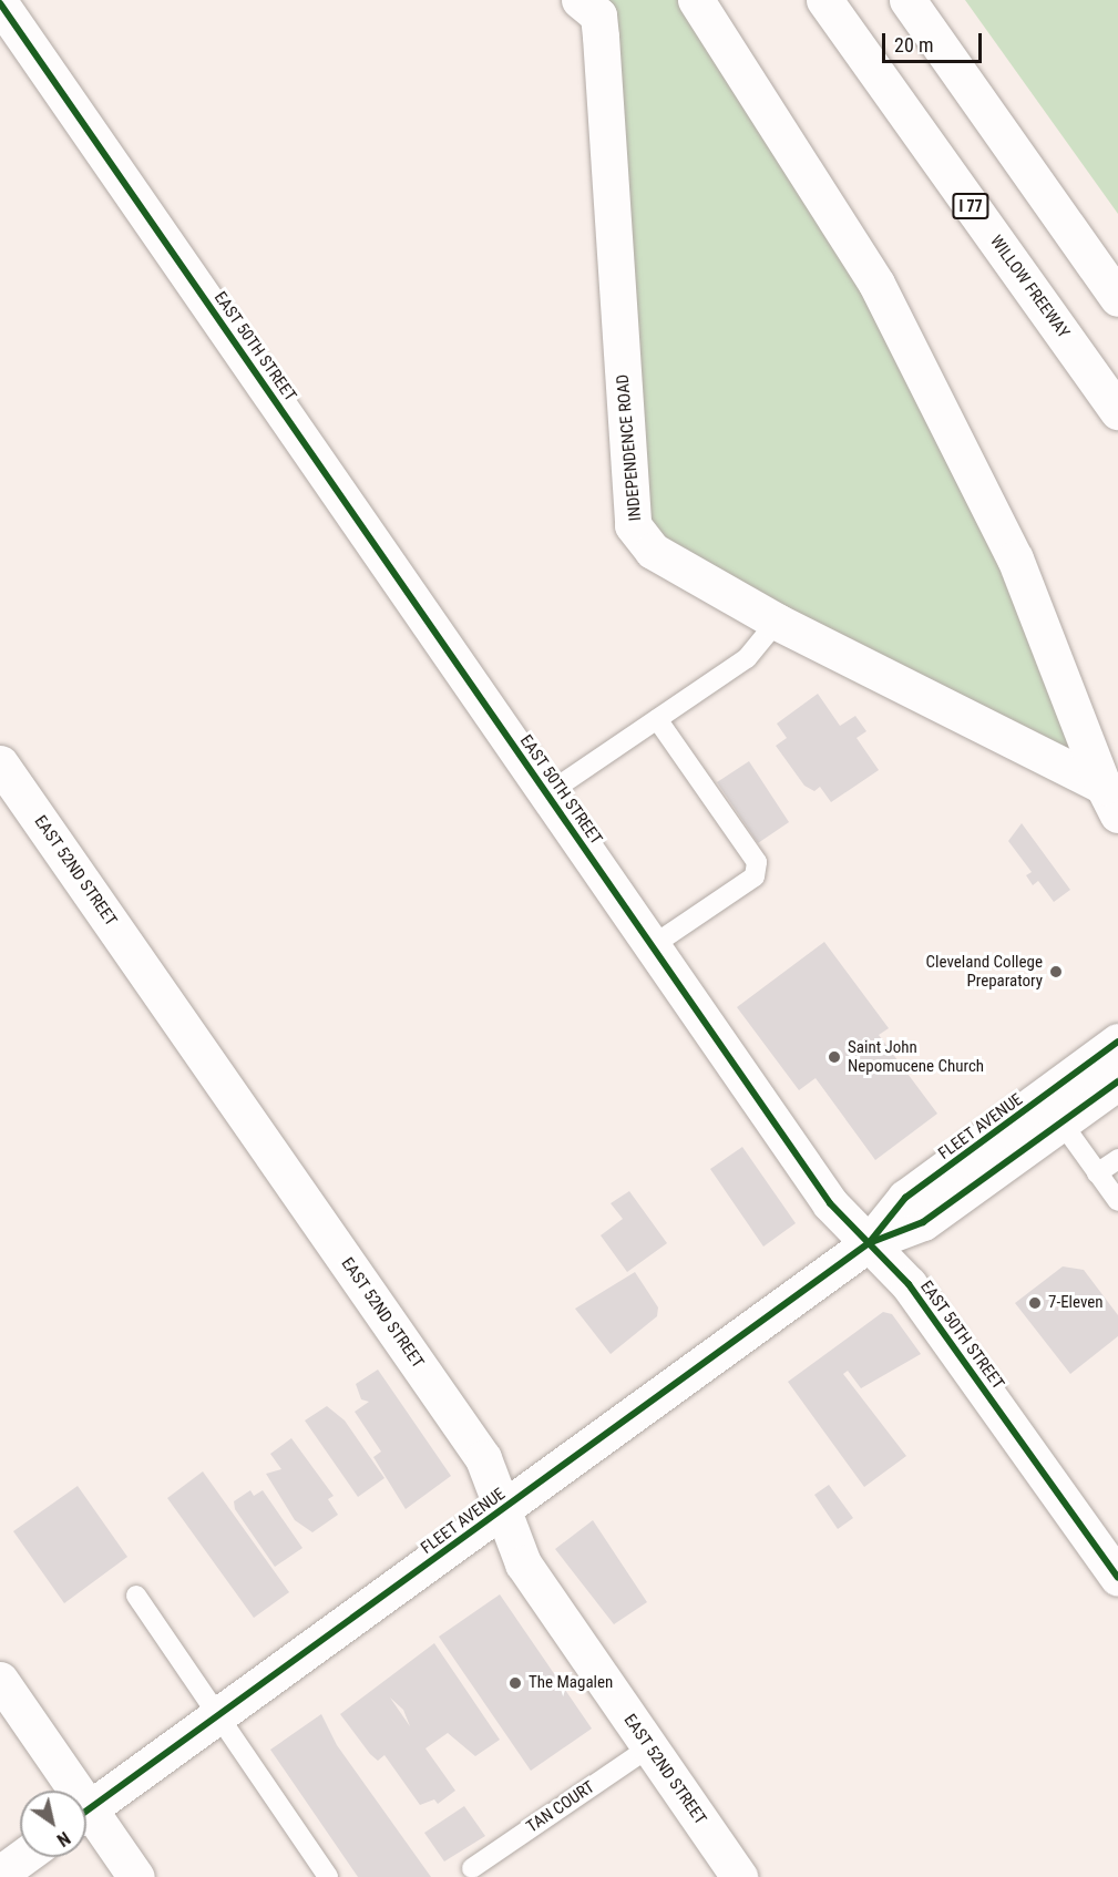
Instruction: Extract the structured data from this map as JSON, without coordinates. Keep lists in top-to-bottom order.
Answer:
{
  "streets": {
    "main road": [
      "I 77",
      "WILLOW FREEWAY",
      "EAST 50TH STREET",
      "INDEPENDENCE ROAD",
      "EAST 52ND STREET",
      "FLEET AVENUE"
    ],
    "lane": ["TAN COURT"]
  },
  "crossings": [
    ["EAST 50TH STREET", "FLEET AVENUE"],
    ["EAST 52ND STREET", "FLEET AVENUE"],
    ["EAST 52ND STREET", "TAN COURT"]
  ],
  "places": [
    "Cleveland College Preparatory",
    "Saint John Nepomucene Church",
    "7-Eleven",
    "The Magalen"
  ],
  "scale_bar": "20 m",
  "north": "bottom right"
}
